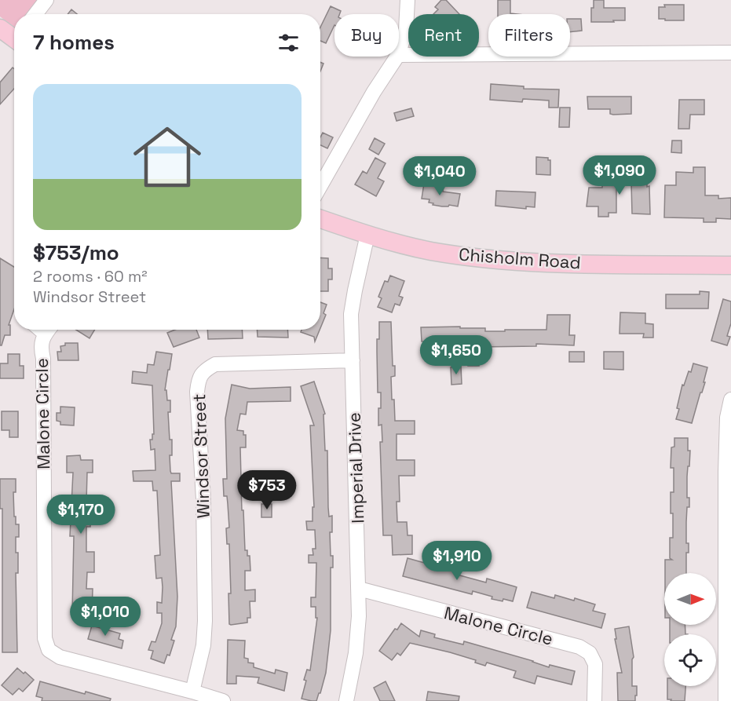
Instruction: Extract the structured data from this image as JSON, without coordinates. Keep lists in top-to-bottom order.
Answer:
{
  "streets": {
    "main road": ["Chisholm Road"],
    "street": ["Malone Circle", "Windsor Street", "Imperial Drive"]
  },
  "crossings": [
    ["Chisholm Road", "Imperial Drive"],
    ["Malone Circle", "Windsor Street"],
    ["Malone Circle", "Imperial Drive"],
    ["Windsor Street", "Imperial Drive"]
  ],
  "north": "right",
  "page": {
    "chip": ["Buy", "Rent", "Filters"],
    "heading": "7 homes",
    "list": [
      {
        "name": "$753/mo",
        "note": "2 rooms · 60 m² · Windsor Street"
      }
    ],
    "price": [
      "$1,090",
      "$1,040",
      "$1,650",
      "$753",
      "$1,170",
      "$1,910",
      "$1,010"
    ]
  }
}
